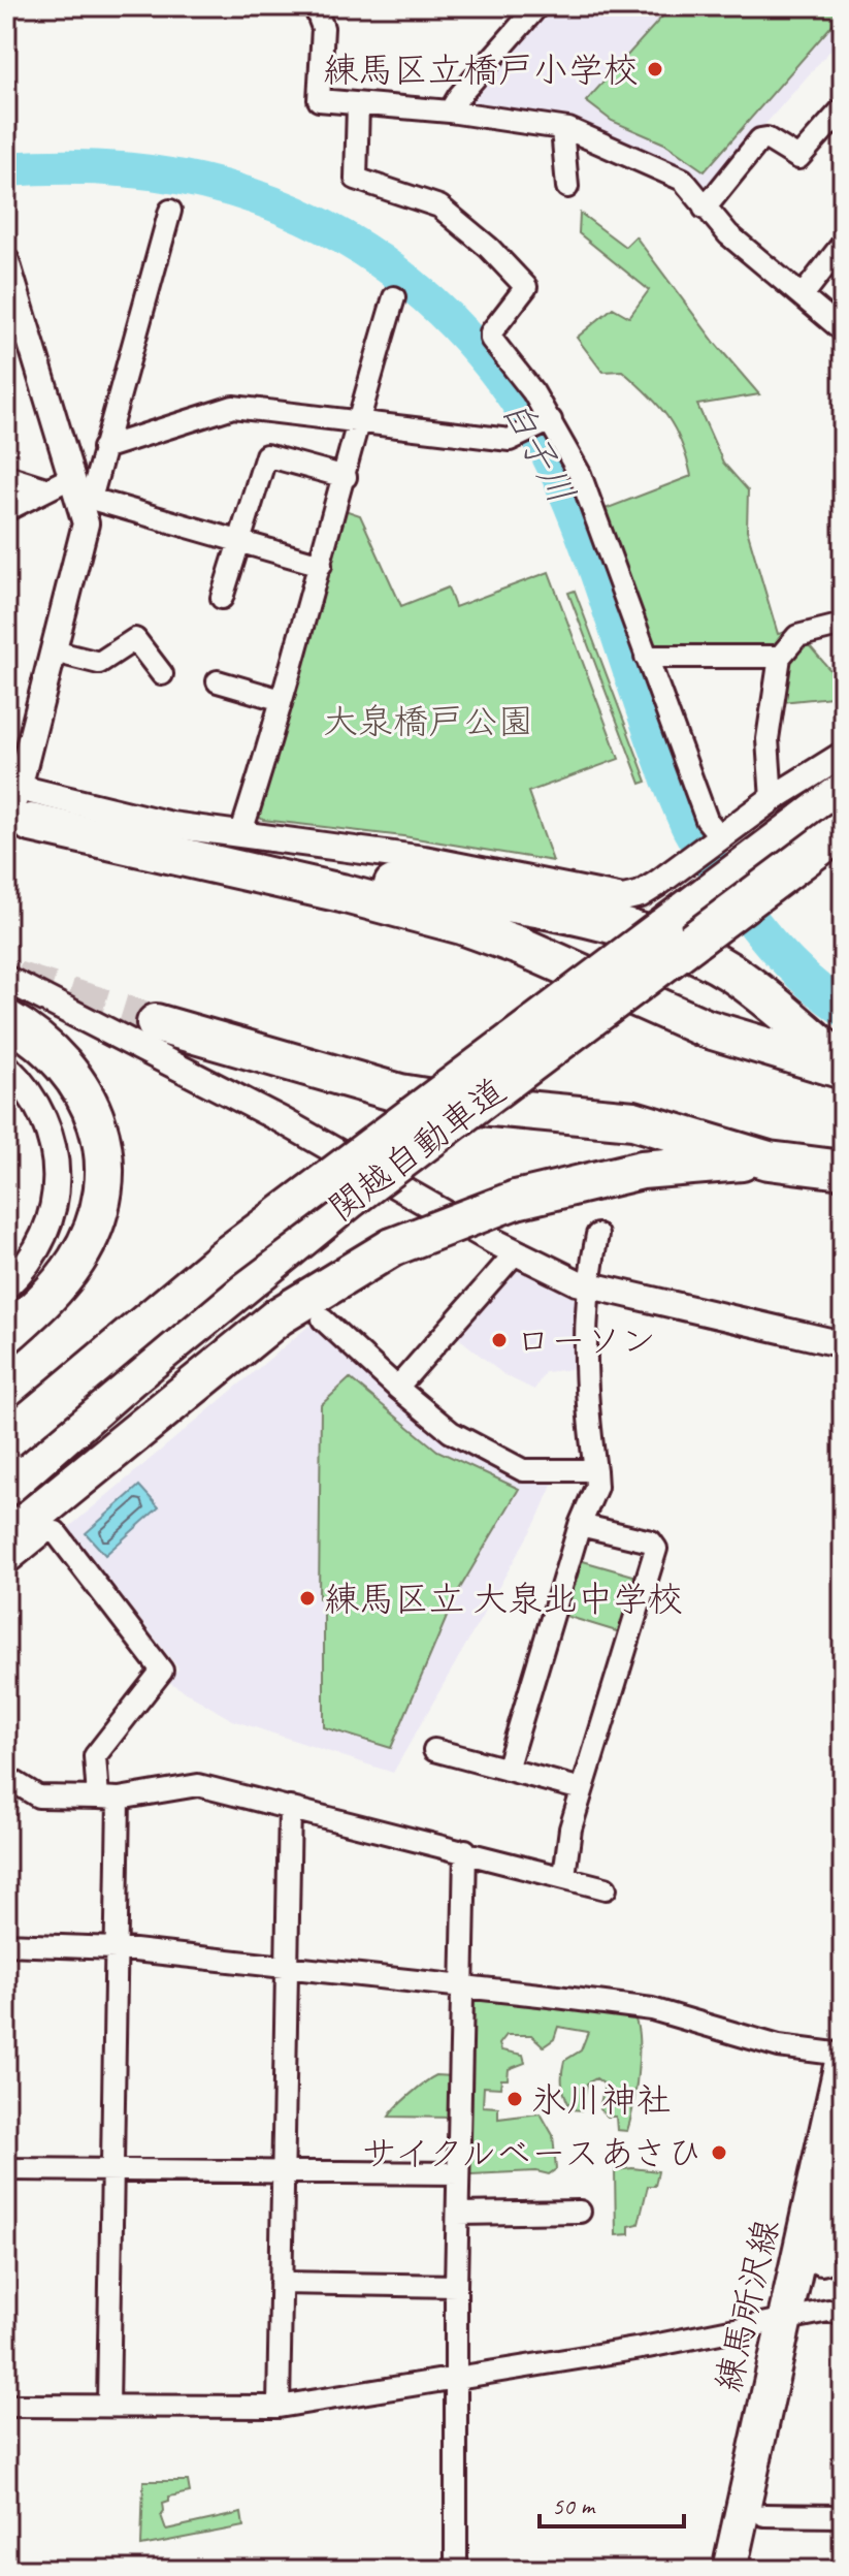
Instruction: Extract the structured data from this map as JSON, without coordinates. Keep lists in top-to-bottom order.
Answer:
{
  "streets": {
    "highway": ["関越自動車道"],
    "main road": ["練馬所沢線"]
  },
  "water": ["白子川"],
  "parks": ["大泉橋戸公園"],
  "places": [
    "練馬区立橋戸小学校",
    "ローソン",
    "練馬区立 大泉北中学校",
    "氷川神社",
    "サイクルベースあさひ"
  ],
  "scale_bar": "50 m"
}
